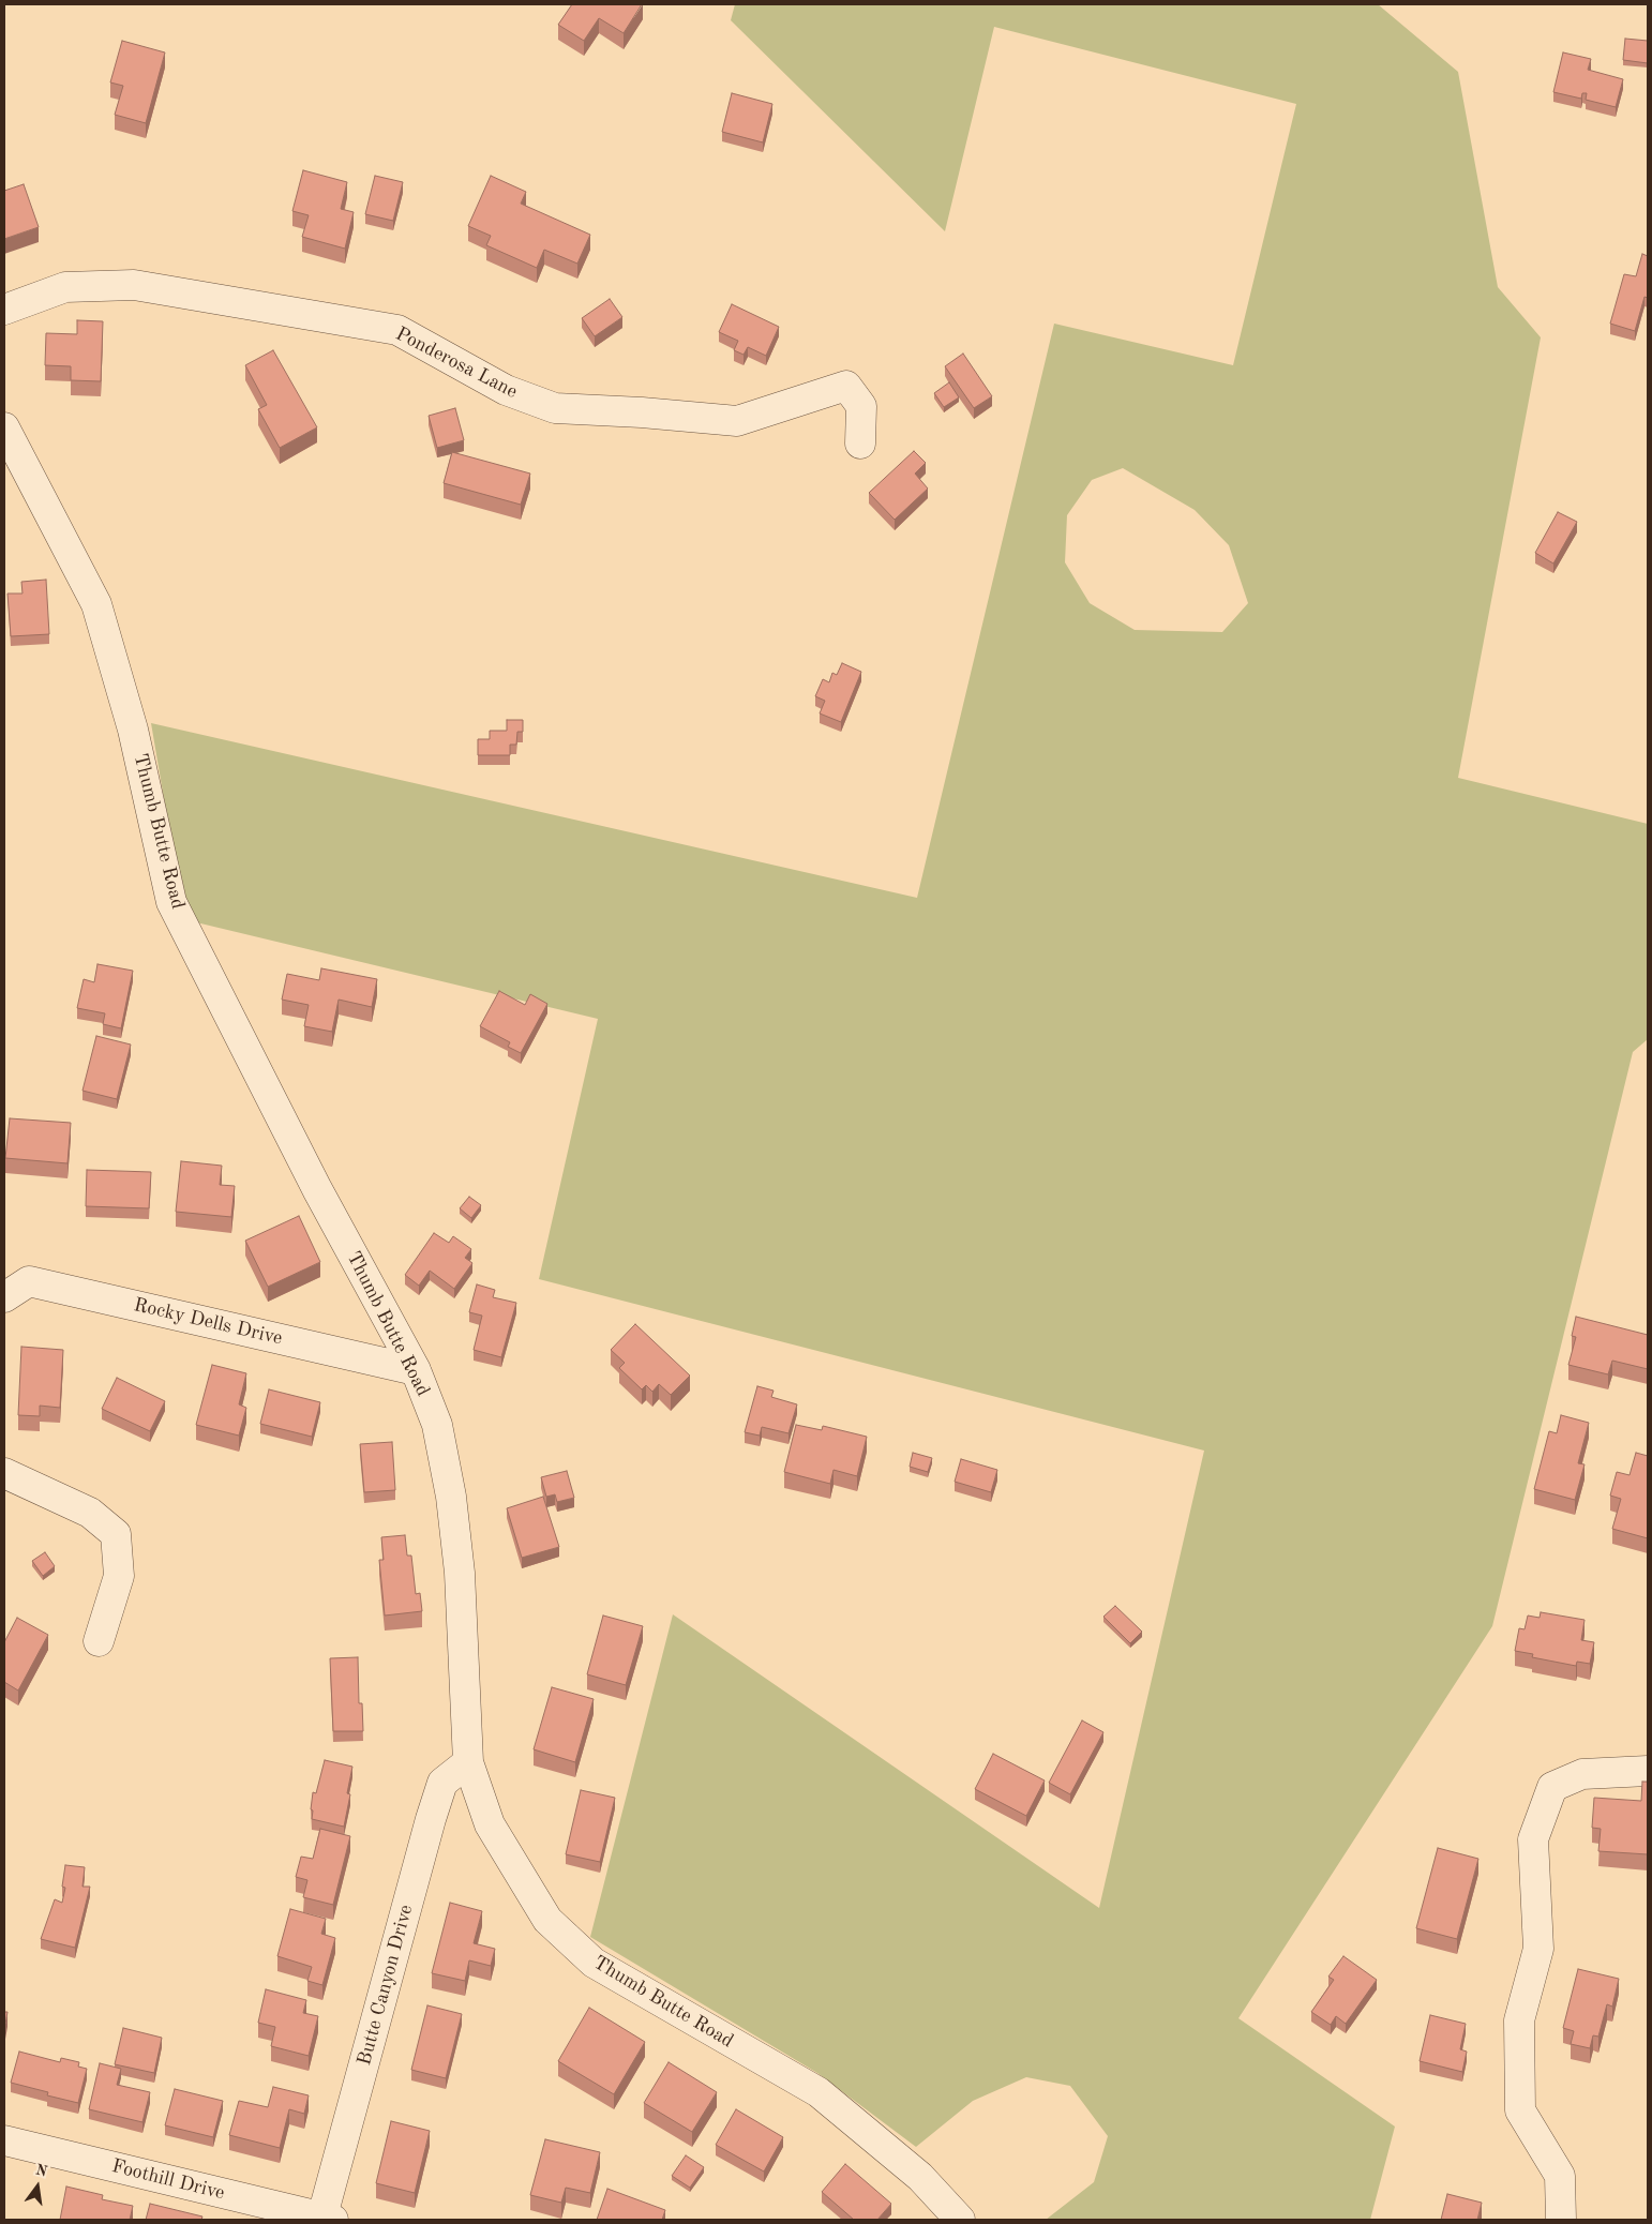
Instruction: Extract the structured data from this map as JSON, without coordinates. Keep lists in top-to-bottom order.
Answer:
{
  "streets": {
    "street": [
      "Ponderosa Lane",
      "Thumb Butte Road",
      "Rocky Dells Drive",
      "Butte Canyon Drive",
      "Foothill Drive"
    ]
  },
  "crossings": [
    ["Thumb Butte Road", "Rocky Dells Drive"],
    ["Thumb Butte Road", "Butte Canyon Drive"],
    ["Butte Canyon Drive", "Foothill Drive"]
  ],
  "north": "top"
}
